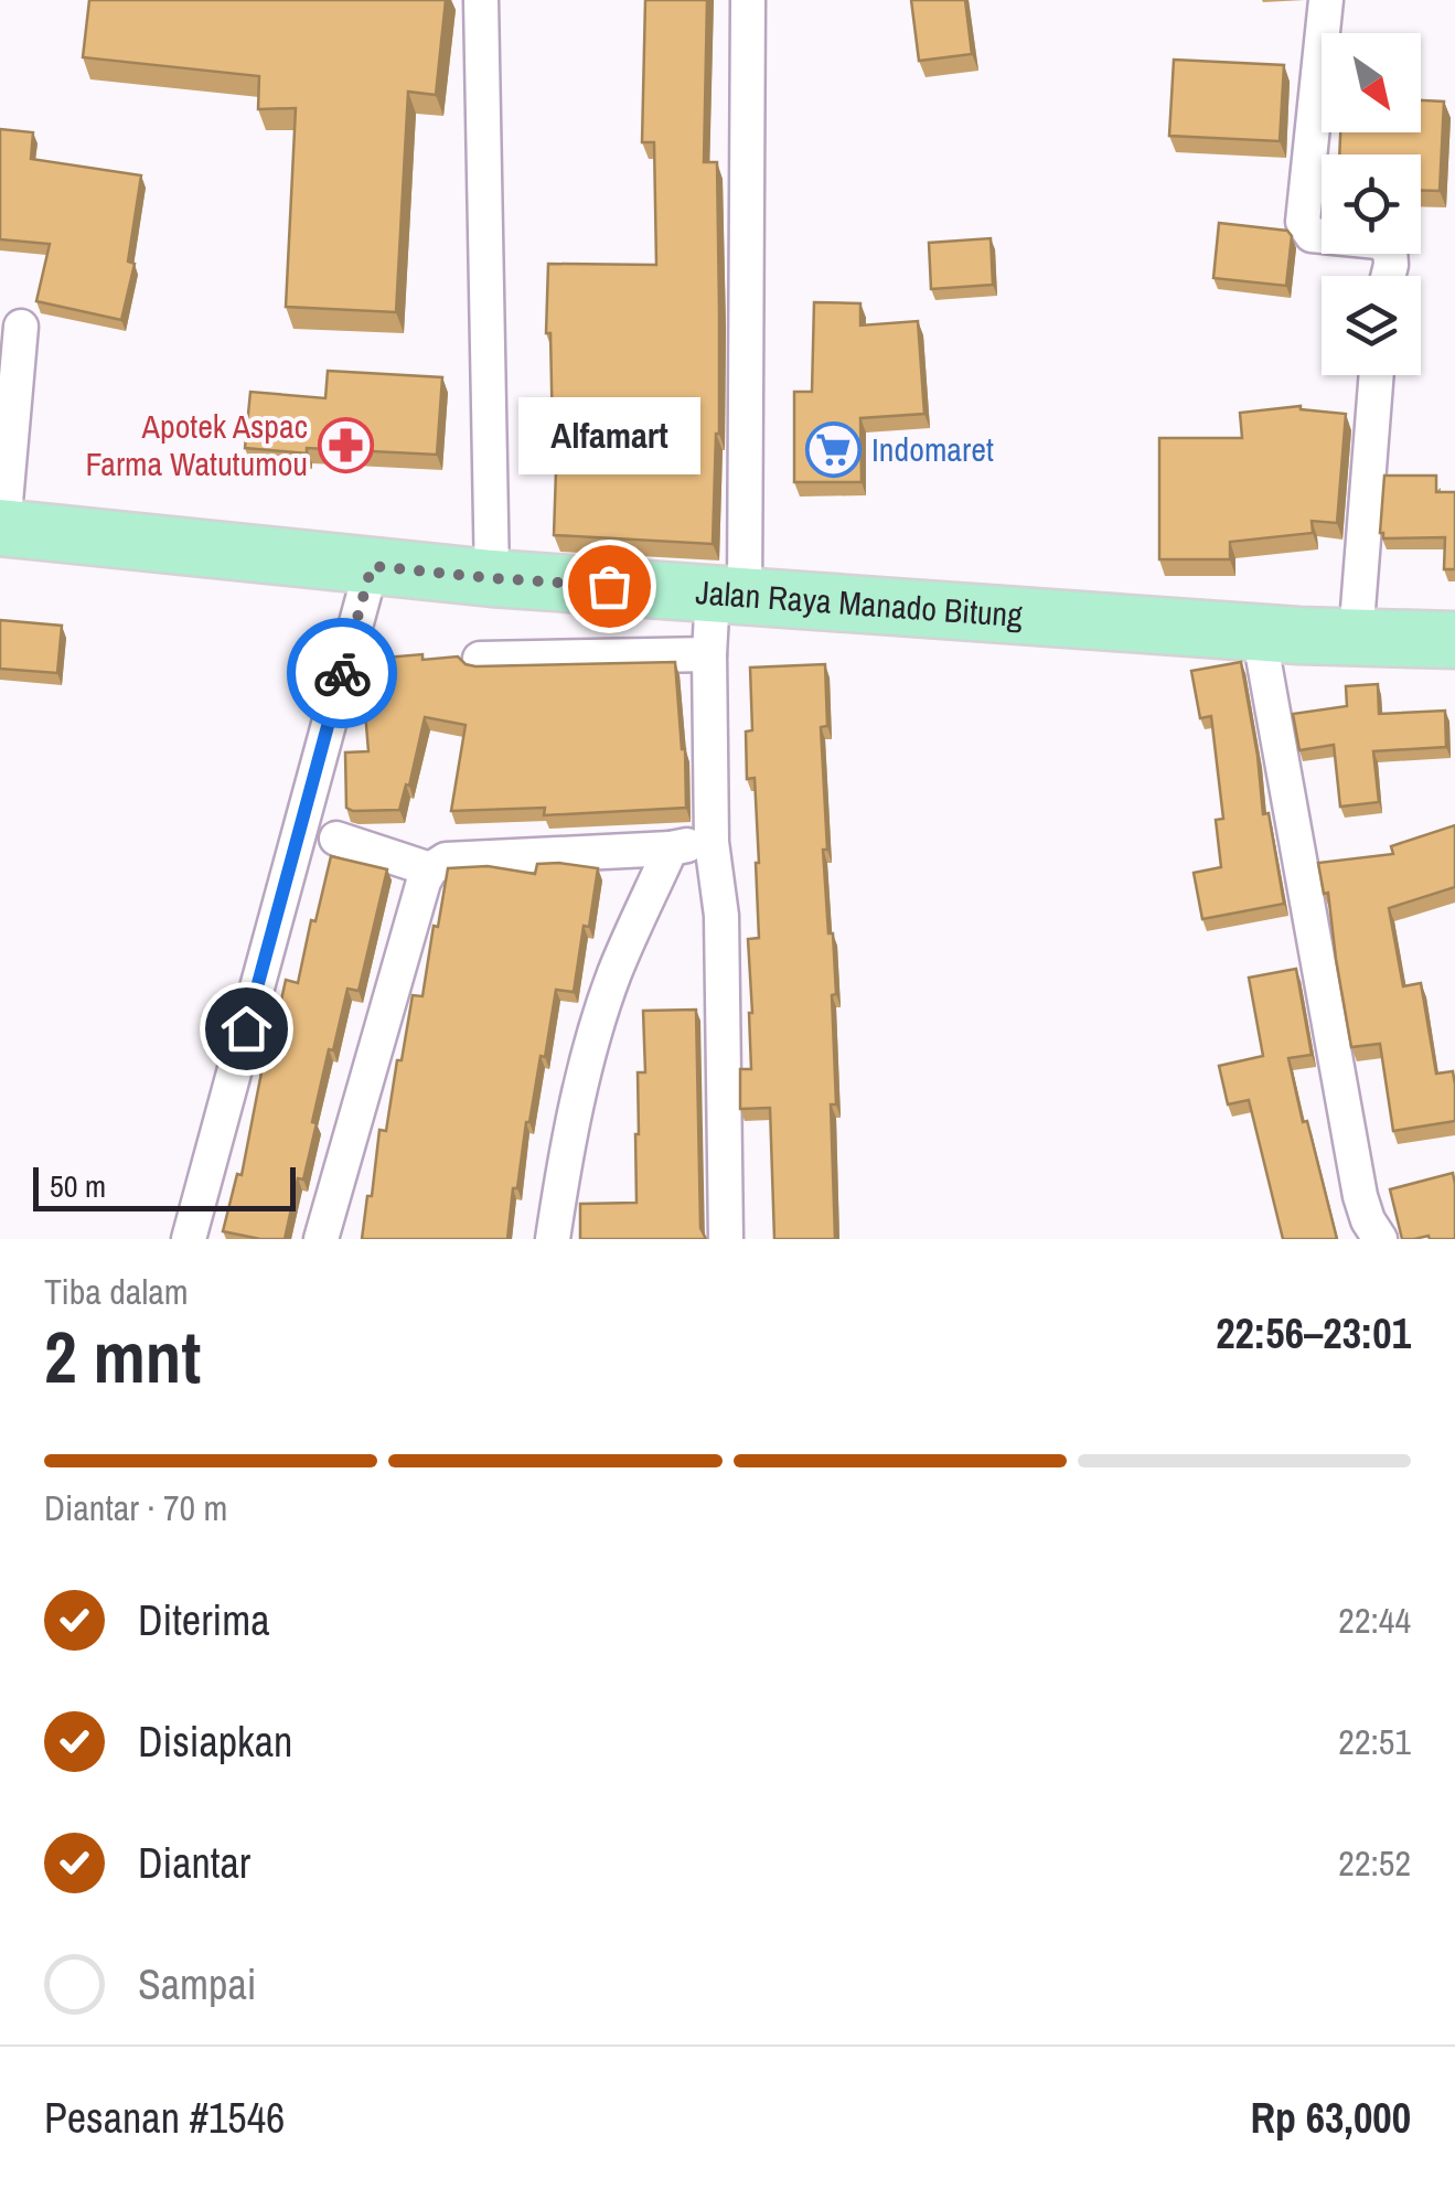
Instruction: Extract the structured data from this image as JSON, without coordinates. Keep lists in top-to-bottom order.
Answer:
{
  "streets": {
    "highway": ["Jalan Raya Manado Bitung"]
  },
  "places": {
    "pharmacy": ["Apotek Aspac Farma Watutumou"],
    "supermarket": ["Indomaret"],
    "other": ["Alfamart"]
  },
  "scale_bar": "50 m",
  "north": "bottom right",
  "page": {
    "bubble": "Alfamart",
    "scale": "50 m",
    "heading": ["2 mnt", "Tiba dalam", "22:56–23:01"],
    "panel": ["Pesanan #1546", "Rp 63,000"],
    "bar": "Diantar · 70 m",
    "list": [
      ["Diterima", "22:44"],
      ["Disiapkan", "22:51"],
      ["Diantar", "22:52"],
      "Sampai"
    ]
  }
}
